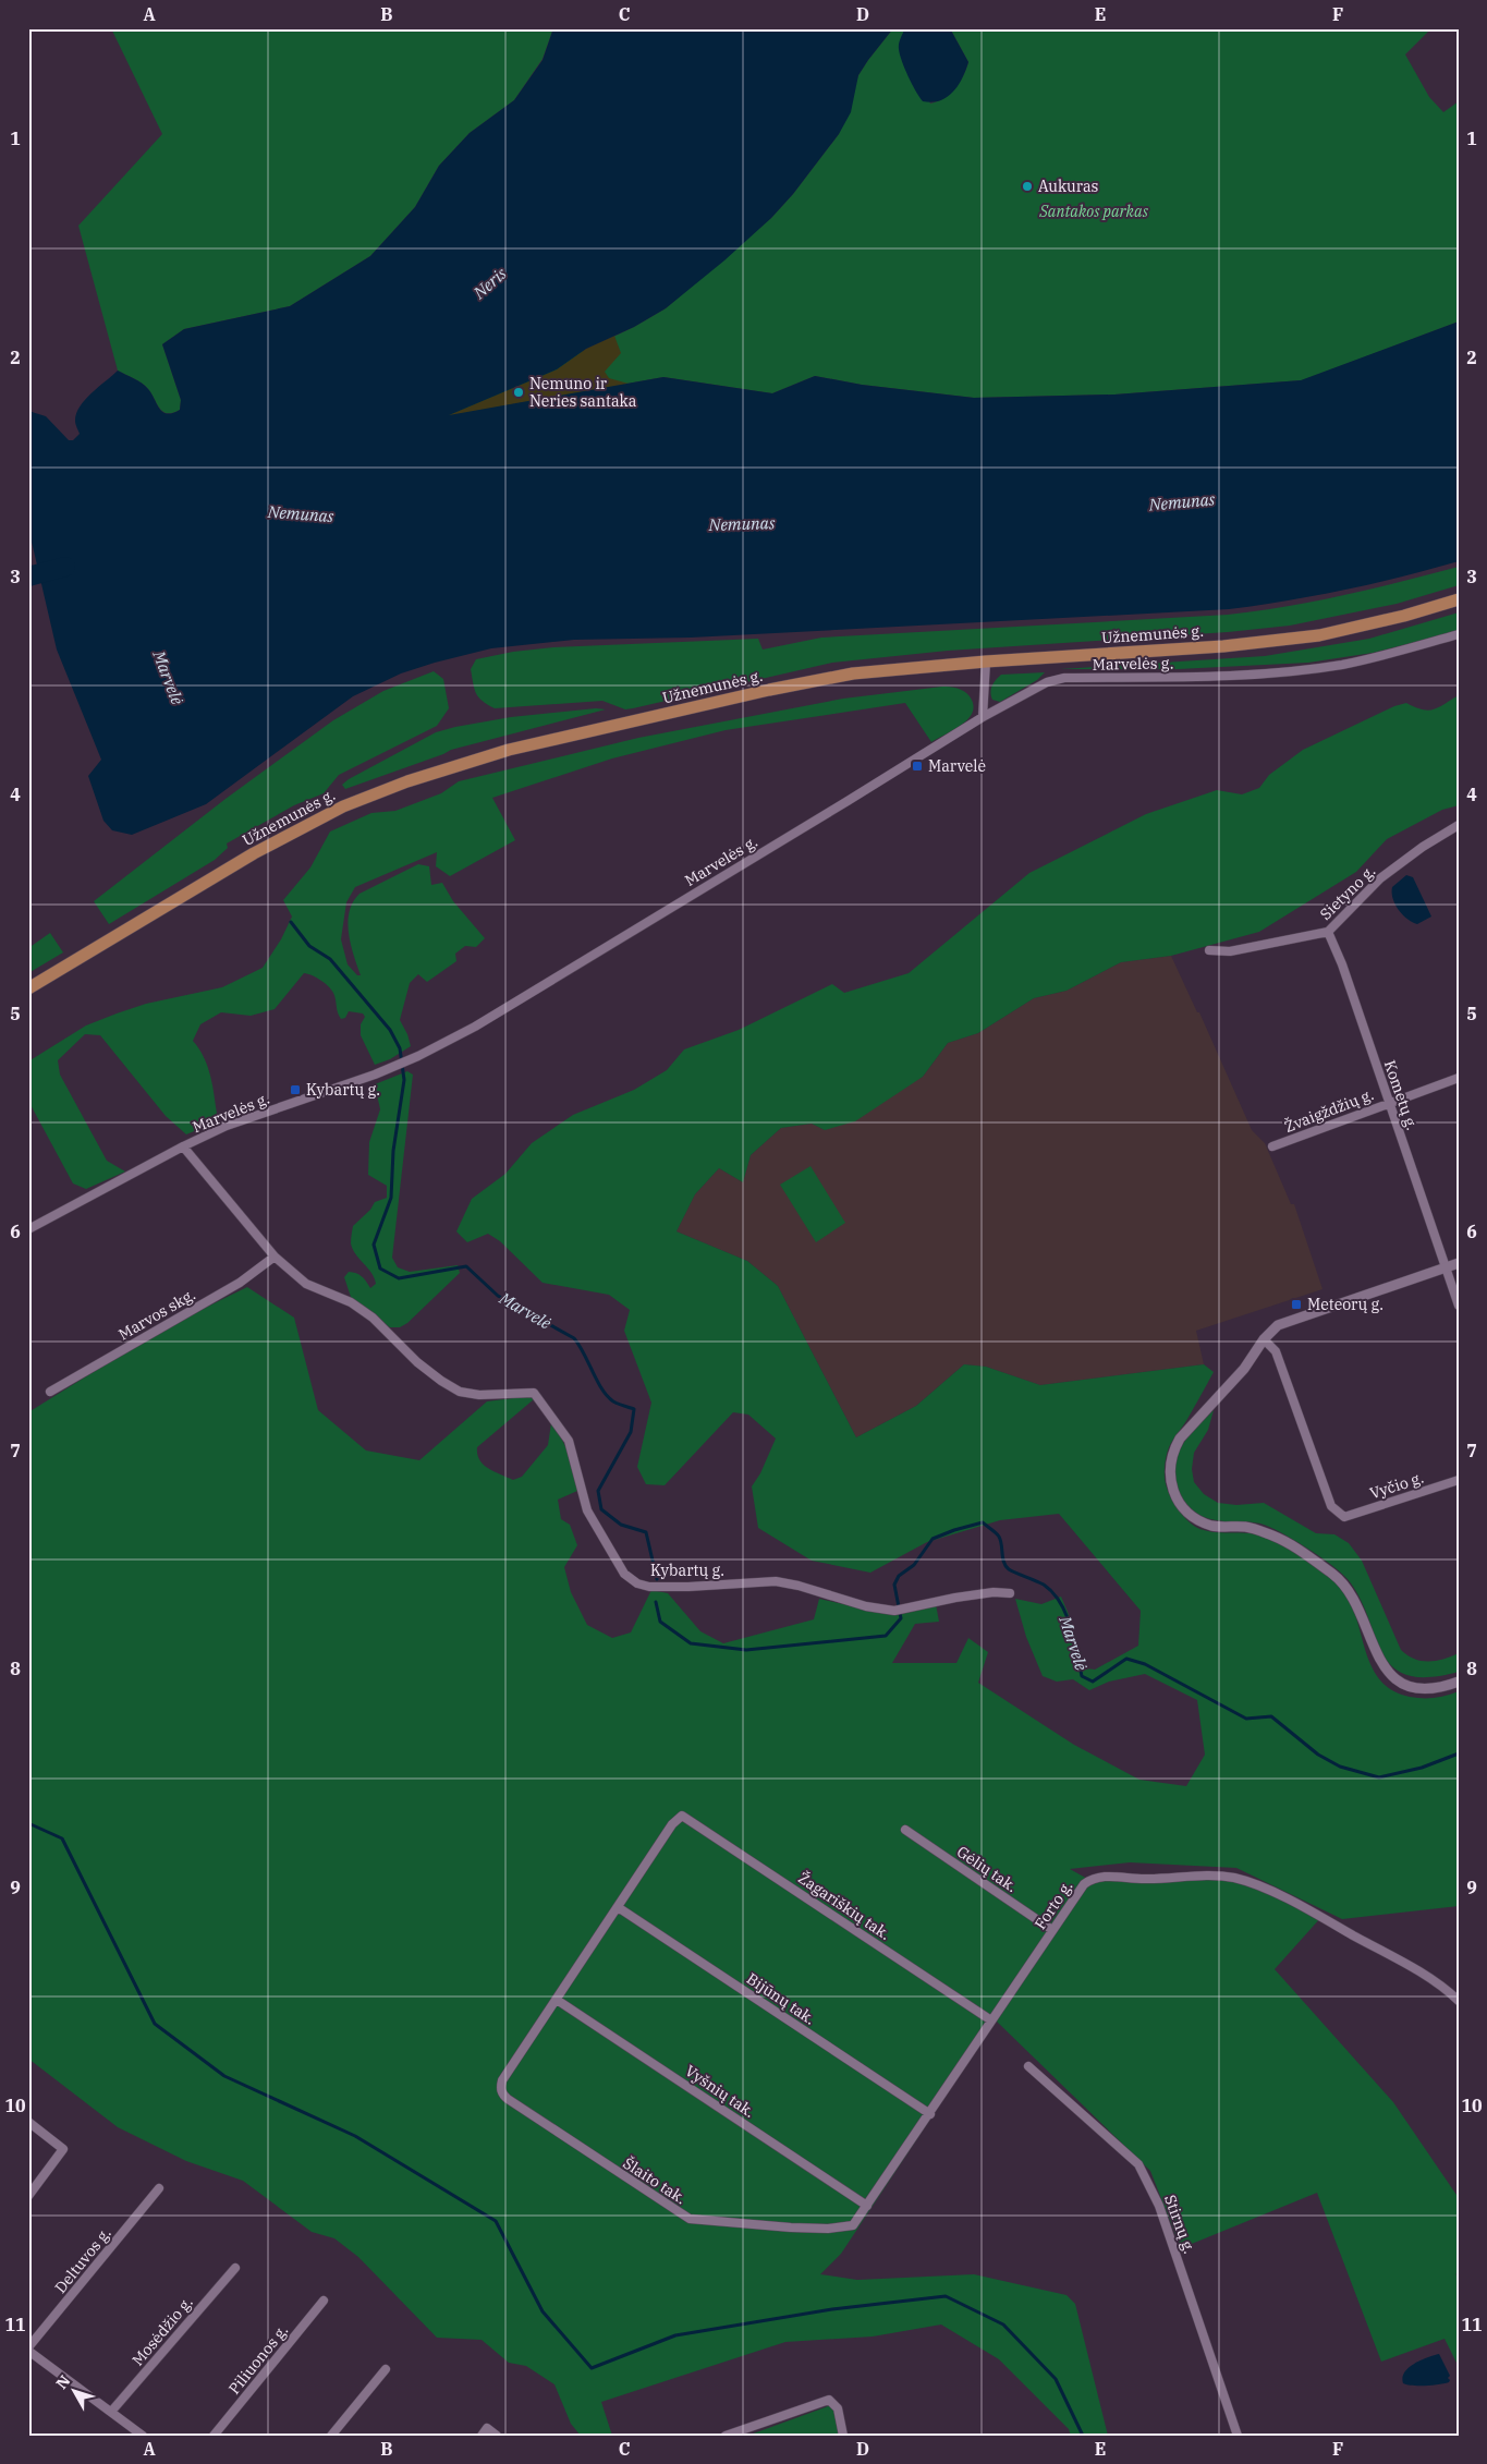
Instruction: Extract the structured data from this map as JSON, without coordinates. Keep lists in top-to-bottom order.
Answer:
{
  "streets": {
    "main road": ["Užnemunės g."],
    "street": [
      "Marvelės g.",
      "Sietyno g.",
      "Kometų g.",
      "Žvaigždžių g.",
      "Marvos skg.",
      "Vyčio g.",
      "Kybartų g.",
      "Gėlių tak.",
      "Forto g.",
      "Žagariškių tak.",
      "Bijūnų tak.",
      "Vyšnių tak.",
      "Šlaito tak.",
      "Stirnų g.",
      "Deltuvos g.",
      "Mosėdžio g.",
      "Piliuonos g."
    ]
  },
  "crossings": [
    ["Marvelės g.", "Kybartų g."],
    ["Sietyno g.", "Kometų g."],
    ["Kometų g.", "Žvaigždžių g."],
    ["Marvos skg.", "Kybartų g."],
    ["Gėlių tak.", "Forto g."],
    ["Forto g.", "Žagariškių tak."],
    ["Forto g.", "Bijūnų tak."],
    ["Forto g.", "Vyšnių tak."],
    ["Forto g.", "Šlaito tak."],
    ["Žagariškių tak.", "Bijūnų tak."],
    ["Vyšnių tak.", "Šlaito tak."]
  ],
  "water": ["Neris", "Nemunas", "Marvelė"],
  "parks": ["Santakos parkas"],
  "places": {
    "other": ["Aukuras", "Nemuno ir Neries santaka"],
    "transit": ["Marvelė", "Kybartų g.", "Meteorų g."]
  },
  "north": "top left",
  "grid": {
    "columns": [
      "A",
      "B",
      "C",
      "D",
      "E",
      "F"
    ],
    "rows": [
      "1",
      "2",
      "3",
      "4",
      "5",
      "6",
      "7",
      "8",
      "9",
      "10",
      "11"
    ]
  }
}
